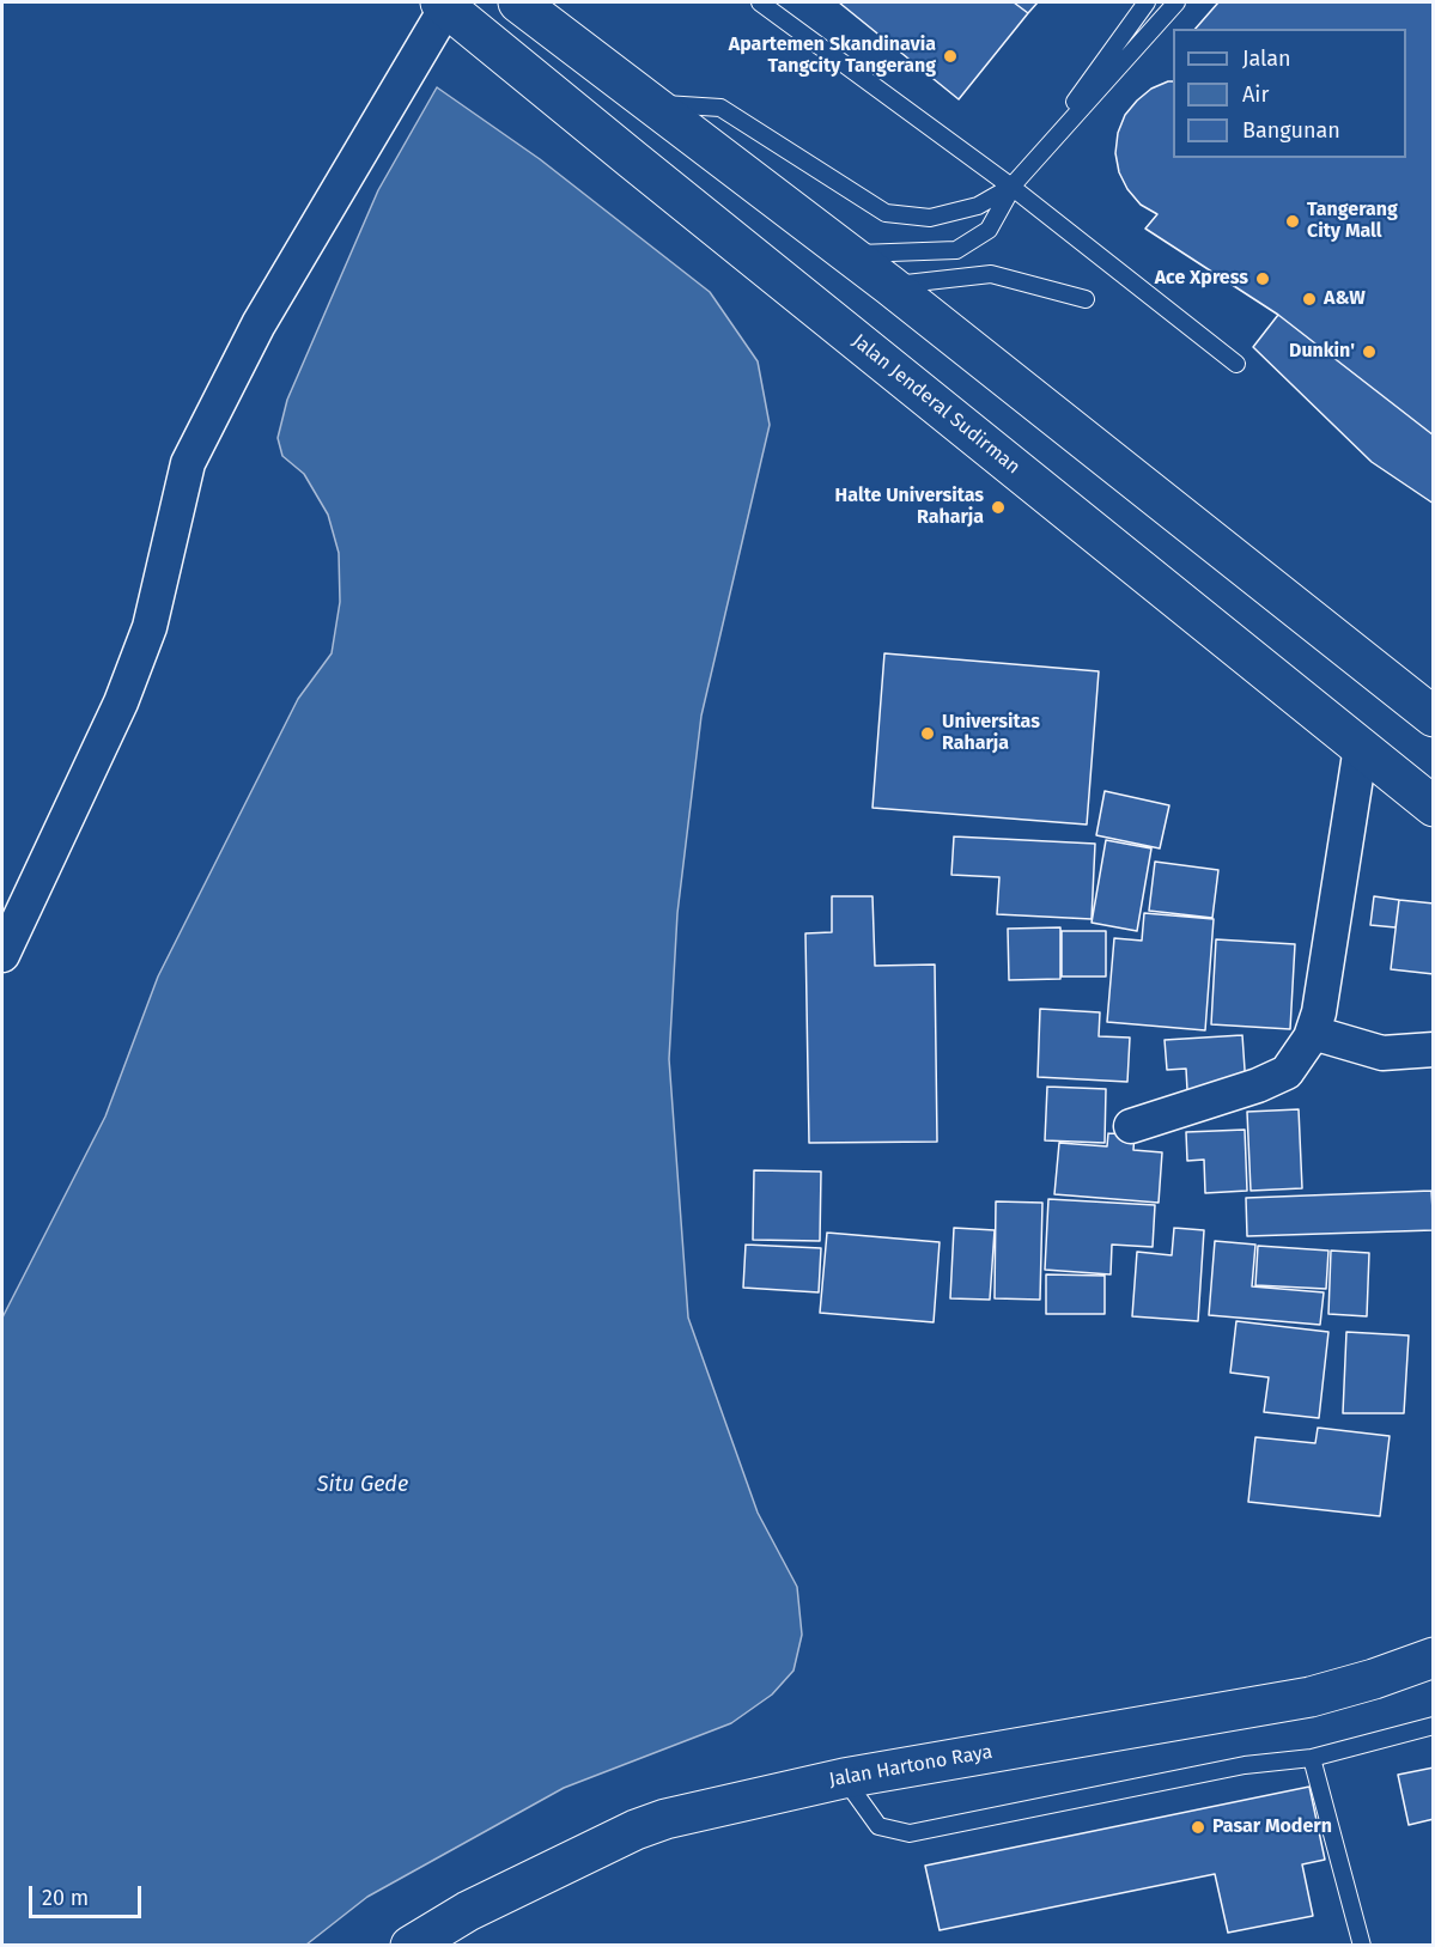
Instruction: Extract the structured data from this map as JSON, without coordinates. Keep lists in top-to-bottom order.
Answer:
{
  "streets": {
    "main road": ["Jalan Jenderal Sudirman", "Jalan Hartono Raya"]
  },
  "water": ["Situ Gede"],
  "places": [
    "Apartemen Skandinavia Tangcity Tangerang",
    "Tangerang City Mall",
    "Ace Xpress",
    "A&W",
    "Dunkin'",
    "Halte Universitas Raharja",
    "Universitas Raharja",
    "Pasar Modern"
  ],
  "legend": ["Jalan", "Air", "Bangunan"],
  "scale_bar": "20 m"
}
